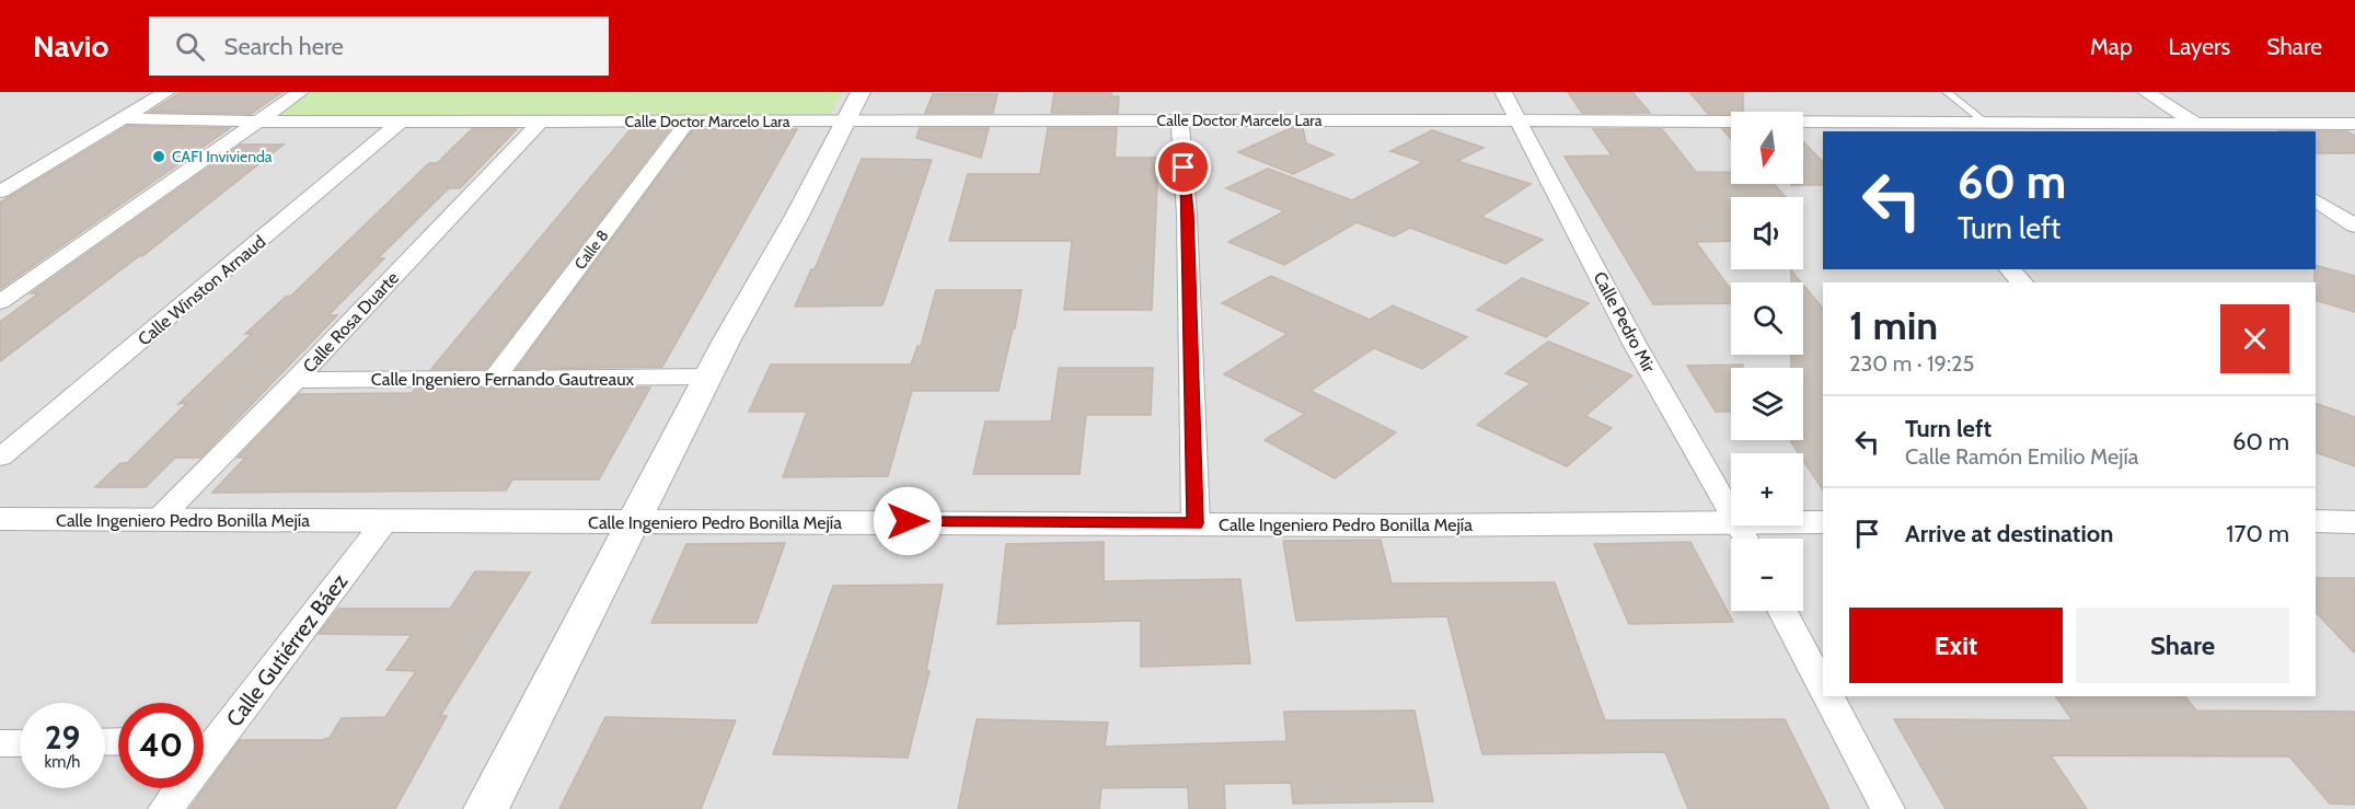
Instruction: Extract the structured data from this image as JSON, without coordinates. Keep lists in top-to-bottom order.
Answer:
{
  "streets": {
    "street": [
      "Calle Doctor Marcelo Lara",
      "Calle 8",
      "Calle Winston Arnaud",
      "Calle Rosa Duarte",
      "Calle Pedro Mir",
      "Calle Ingeniero Fernando Gautreaux",
      "Calle Ingeniero Pedro Bonilla Mejía",
      "Calle Gutiérrez Báez"
    ]
  },
  "crossings": [
    ["Calle Doctor Marcelo Lara", "Calle 8"],
    ["Calle Doctor Marcelo Lara", "Calle Winston Arnaud"],
    ["Calle Doctor Marcelo Lara", "Calle Rosa Duarte"],
    ["Calle Doctor Marcelo Lara", "Calle Pedro Mir"],
    ["Calle 8", "Calle Ingeniero Fernando Gautreaux"],
    ["Calle Rosa Duarte", "Calle Ingeniero Fernando Gautreaux"],
    ["Calle Rosa Duarte", "Calle Ingeniero Pedro Bonilla Mejía"],
    ["Calle Pedro Mir", "Calle Ingeniero Pedro Bonilla Mejía"],
    ["Calle Ingeniero Pedro Bonilla Mejía", "Calle Gutiérrez Báez"]
  ],
  "places": ["CAFI Invivienda"],
  "north": "bottom",
  "page": {
    "header": "Navio",
    "search": "Search here",
    "nav": ["Map", "Layers", "Share"],
    "map_buttons": ["+", "−"],
    "turn": ["60 m", "Turn left"],
    "heading": ["1 min", "230 m · 19:25"],
    "list": [
      {
        "name": "Turn left",
        "note": "Calle Ramón Emilio Mejía",
        "value": "60 m"
      },
      {
        "name": "Arrive at destination",
        "value": "170 m"
      }
    ],
    "buttons": ["Exit", "Share"],
    "speed": "29 km/h",
    "limit": "40"
  }
}
